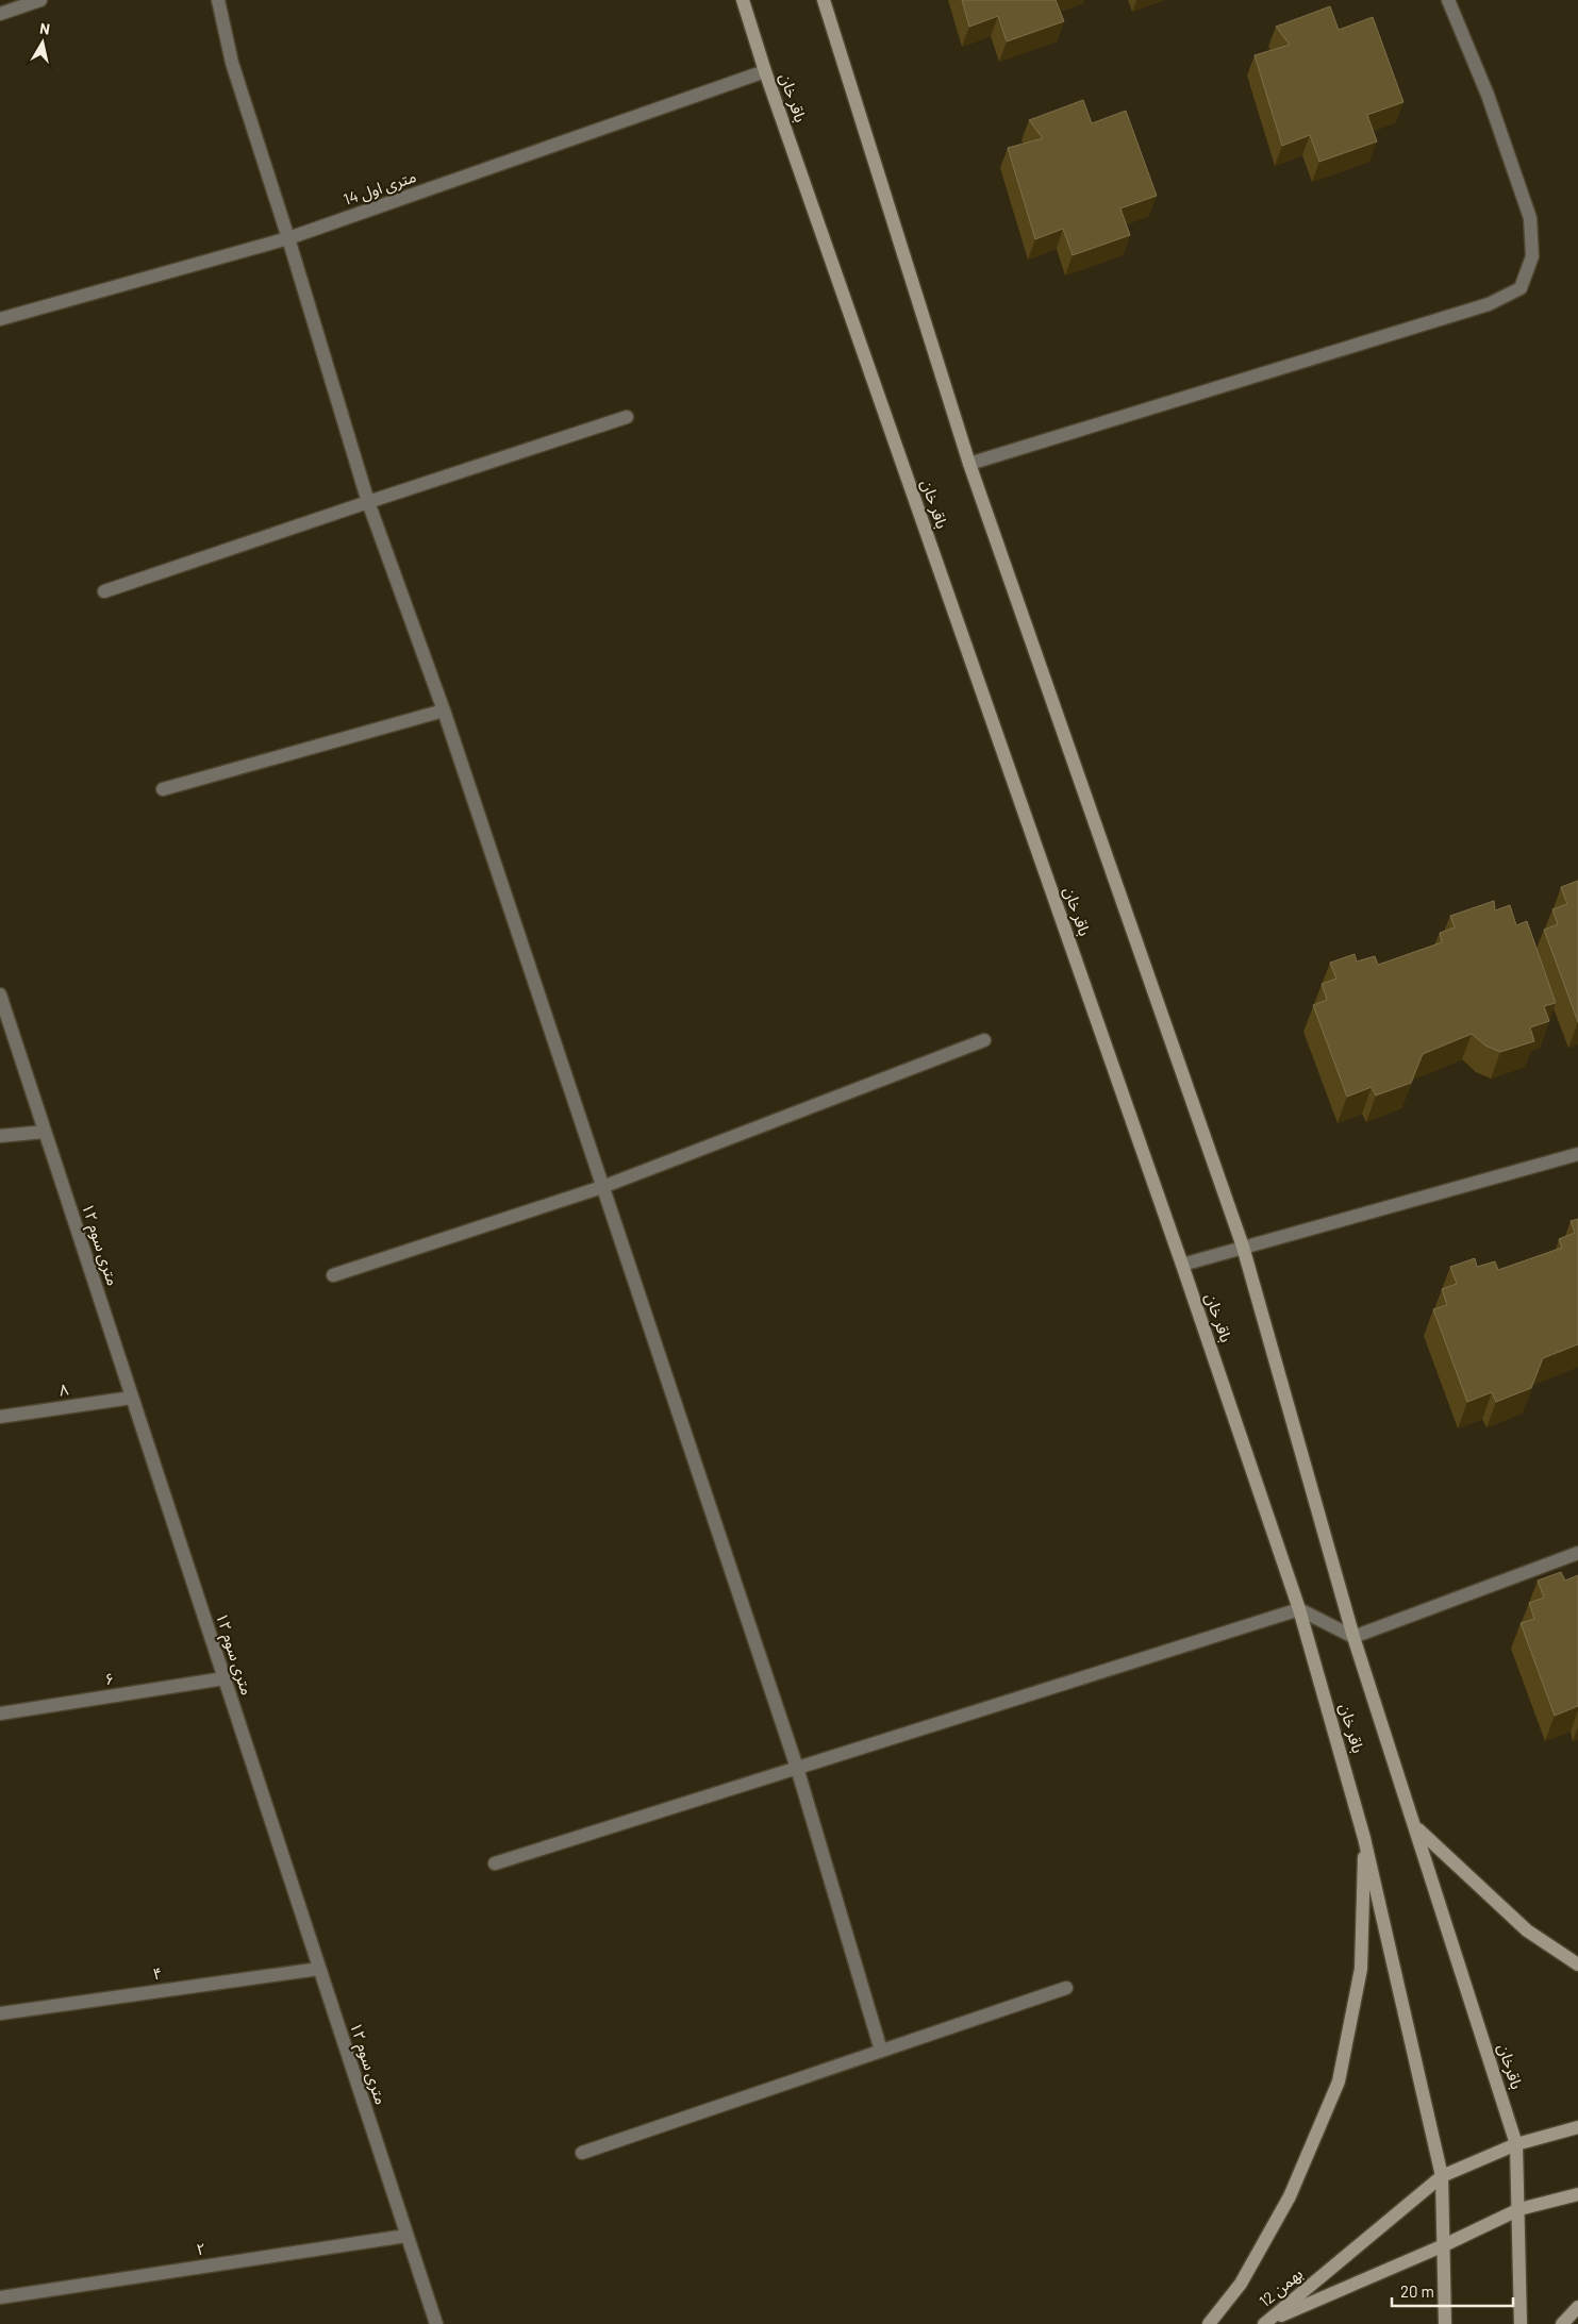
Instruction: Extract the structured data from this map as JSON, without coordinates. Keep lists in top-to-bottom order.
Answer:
{
  "streets": {
    "main road": ["باقر خان", "باقرخان", "12 بهمن"],
    "street": [
      "14 متری اول",
      "۱۲ متری سوم",
      "۸",
      "۶",
      "۴",
      "۲"
    ]
  },
  "crossings": [
    ["باقر خان", "14 متری اول"],
    ["باقر خان", "باقرخان"],
    ["۱۲ متری سوم", "۸"],
    ["۱۲ متری سوم", "۶"],
    ["۱۲ متری سوم", "۴"],
    ["۱۲ متری سوم", "۲"],
    ["باقرخان", "12 بهمن"]
  ],
  "scale_bar": "20 m",
  "north": "top"
}
